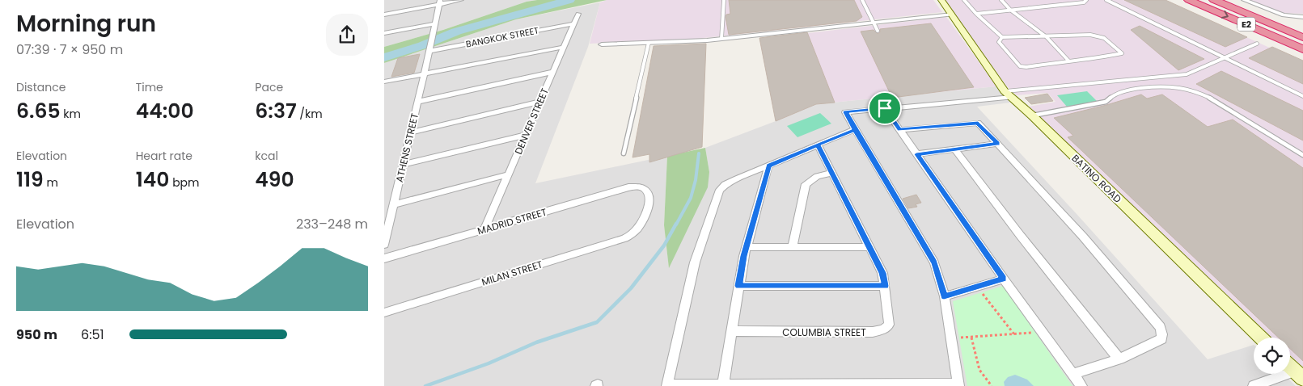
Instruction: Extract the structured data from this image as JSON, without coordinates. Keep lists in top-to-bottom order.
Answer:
{
  "streets": {
    "highway": ["E2"],
    "main road": ["BATINO ROAD"],
    "street": [
      "BANGKOK STREET",
      "DENVER STREET",
      "ATHENS STREET",
      "MADRID STREET",
      "MILAN STREET",
      "COLUMBIA STREET"
    ]
  },
  "crossings": [
    ["BANGKOK STREET", "DENVER STREET"],
    ["BANGKOK STREET", "ATHENS STREET"],
    ["DENVER STREET", "MADRID STREET"],
    ["MADRID STREET", "MILAN STREET"]
  ],
  "page": {
    "heading": ["Morning run", "07:39 · 7 × 950 m"],
    "stats": [
      ["Distance", "6.65 km"],
      ["Time", "44:00"],
      ["Pace", "6:37 /km"],
      ["Elevation", "119 m"],
      ["Heart rate", "140 bpm"],
      ["kcal", "490"]
    ],
    "chart": ["Elevation", "233–248 m"],
    "list": [
      {
        "name": "950 m",
        "note": "6:51"
      }
    ]
  }
}
